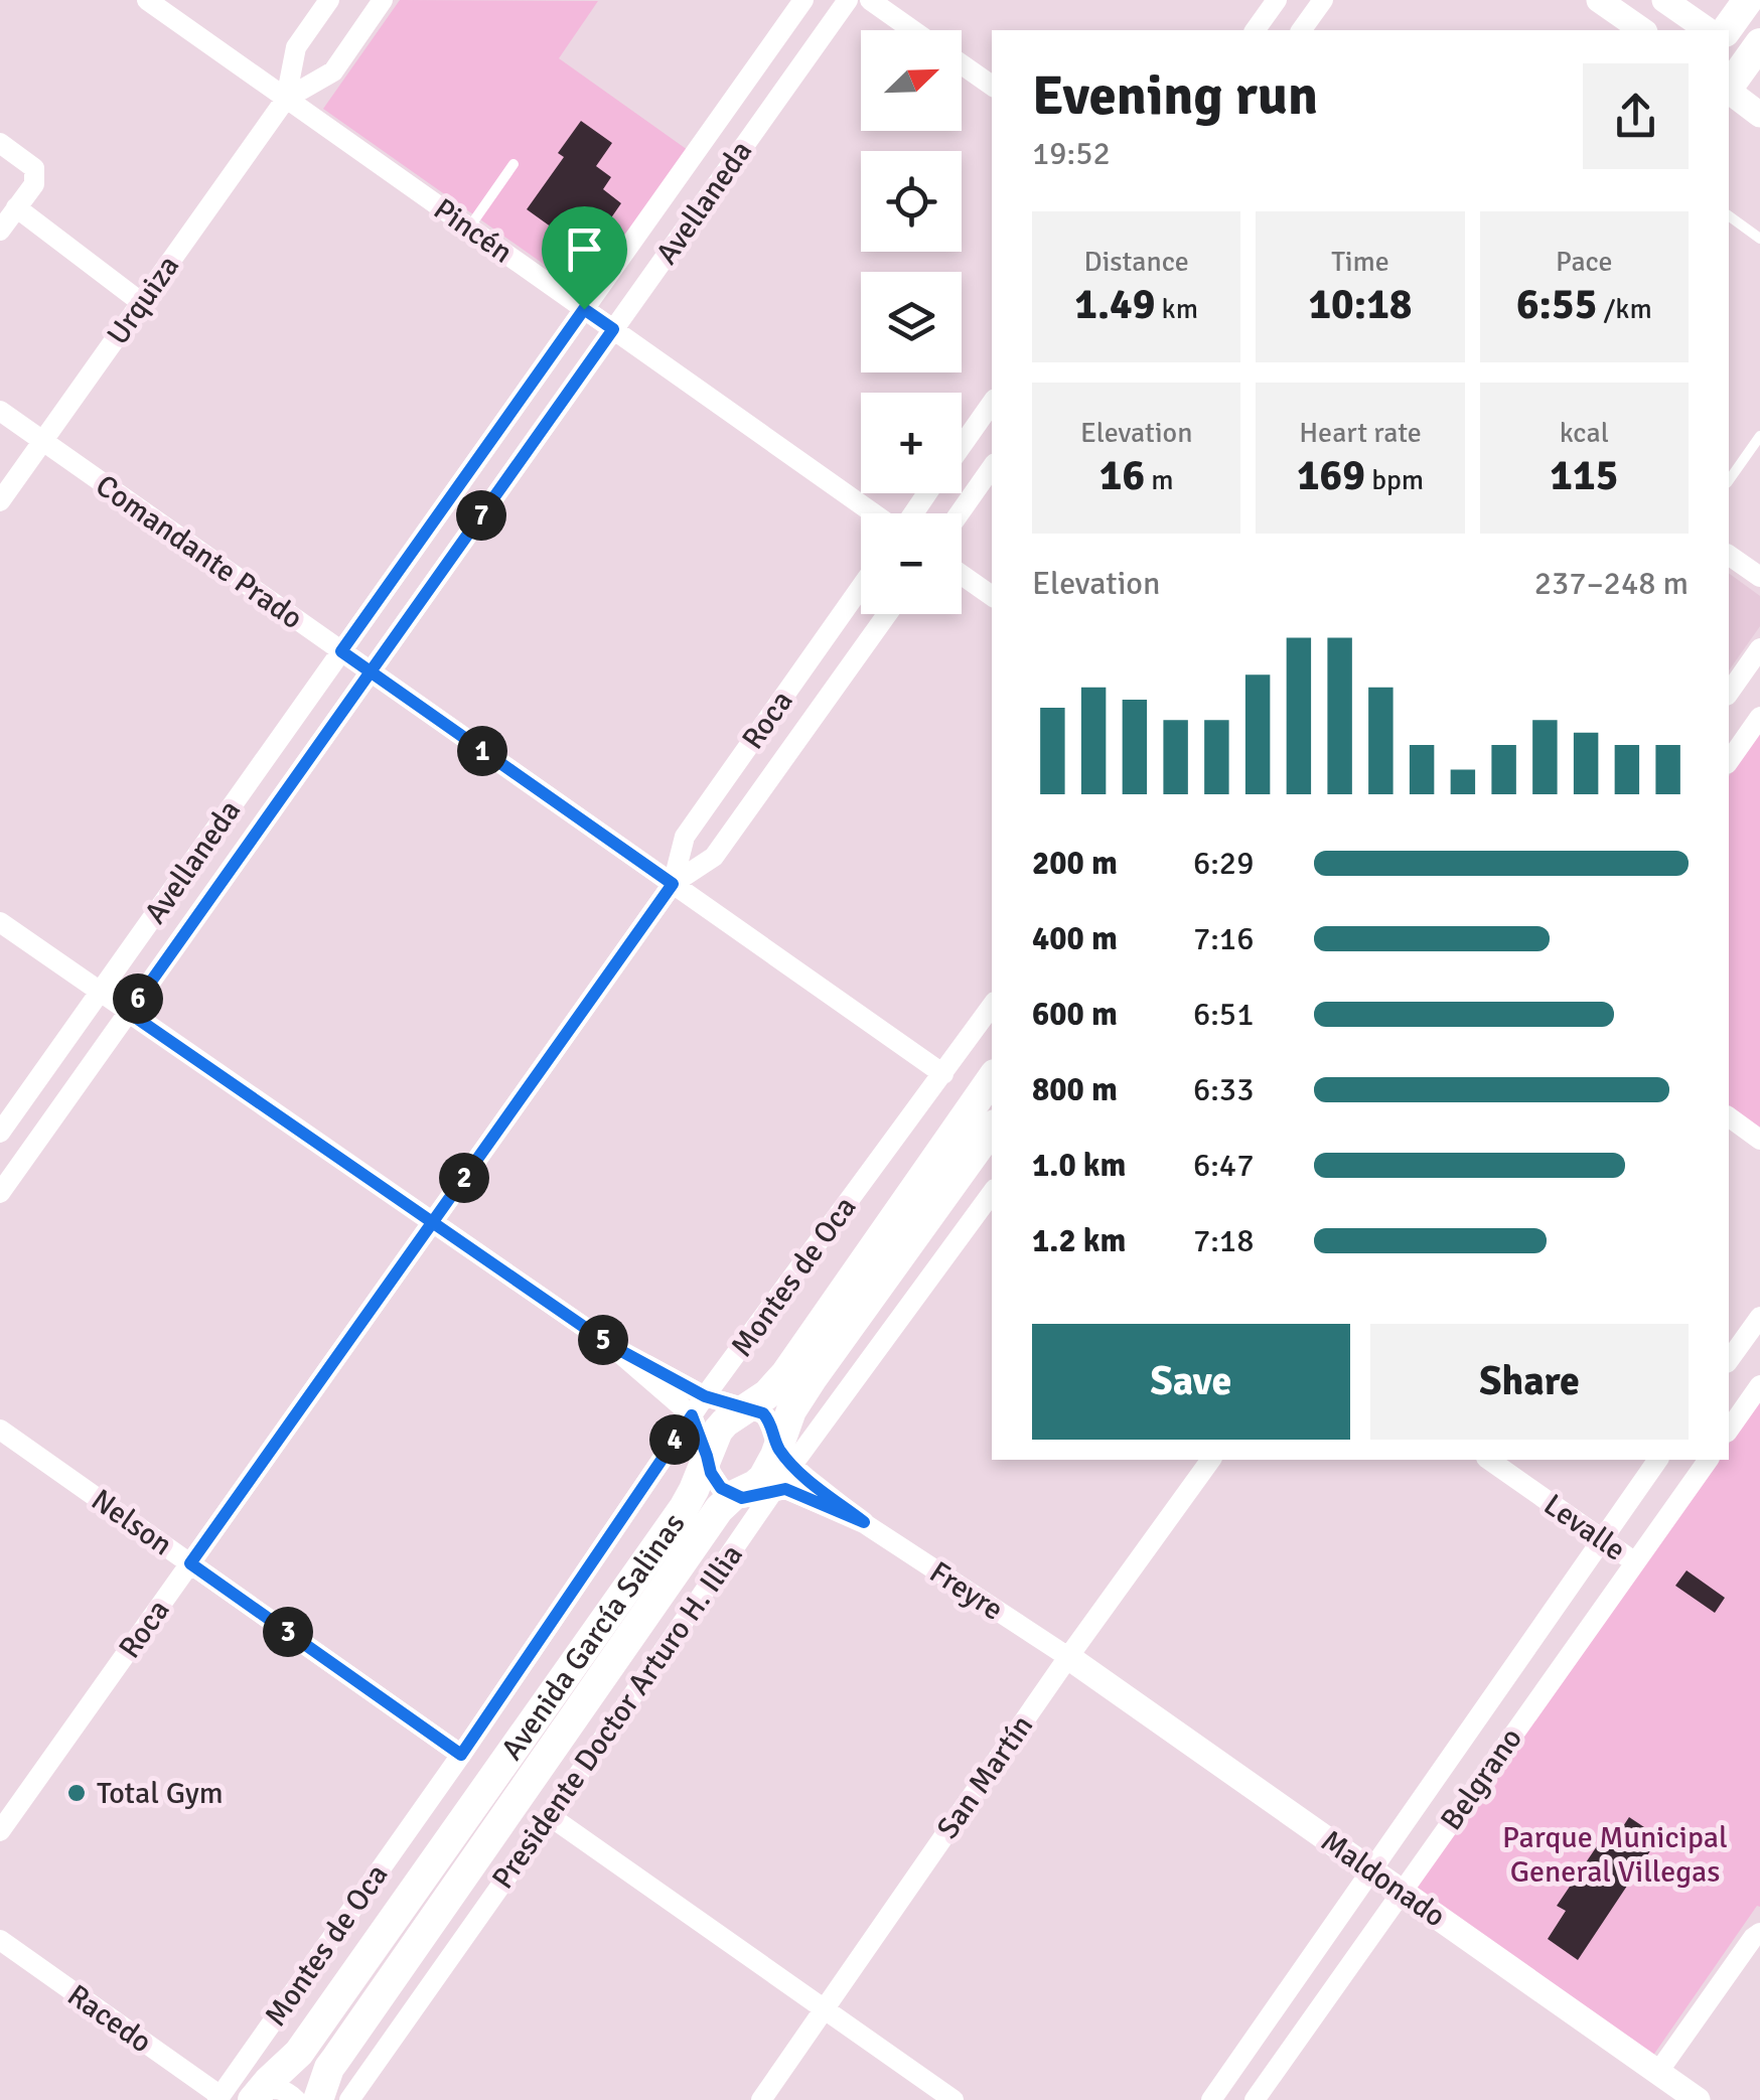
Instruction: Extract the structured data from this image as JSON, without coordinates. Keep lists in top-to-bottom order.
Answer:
{
  "streets": {
    "main road": ["Avenida García Salinas"],
    "street": [
      "Avellaneda",
      "Pincén",
      "Urquiza",
      "Comandante Prado",
      "Roca",
      "Montes de Oca",
      "Nelson",
      "Levalle",
      "Freyre",
      "Presidente Doctor Arturo H. Illia",
      "San Martín",
      "Belgrano",
      "Maldonado",
      "Racedo"
    ]
  },
  "crossings": [
    ["Avellaneda", "Pincén"],
    ["Avellaneda", "Comandante Prado"],
    ["Pincén", "Urquiza"],
    ["Urquiza", "Comandante Prado"],
    ["Comandante Prado", "Roca"],
    ["Comandante Prado", "Montes de Oca"],
    ["Roca", "Nelson"],
    ["Montes de Oca", "Nelson"],
    ["Montes de Oca", "Racedo"],
    ["Levalle", "Belgrano"],
    ["Freyre", "Avenida García Salinas"],
    ["Freyre", "Presidente Doctor Arturo H. Illia"],
    ["Freyre", "San Martín"],
    ["Freyre", "Maldonado"],
    ["Avenida García Salinas", "Presidente Doctor Arturo H. Illia"],
    ["San Martín", "Maldonado"],
    ["Belgrano", "Maldonado"]
  ],
  "parks": ["Parque Municipal General Villegas"],
  "places": ["Total Gym"],
  "north": "top right",
  "page": {
    "map_buttons": ["+", "−"],
    "heading": ["Evening run", "19:52"],
    "stats": [
      ["Distance", "1.49 km"],
      ["Time", "10:18"],
      ["Pace", "6:55 /km"],
      ["Elevation", "16 m"],
      ["Heart rate", "169 bpm"],
      ["kcal", "115"]
    ],
    "pins": [
      "7",
      "1",
      "6",
      "2",
      "5",
      "4",
      "3"
    ],
    "chart": ["Elevation", "237–248 m"],
    "list": [
      {
        "name": "200 m",
        "note": "6:29"
      },
      {
        "name": "400 m",
        "note": "7:16"
      },
      {
        "name": "600 m",
        "note": "6:51"
      },
      {
        "name": "800 m",
        "note": "6:33"
      },
      {
        "name": "1.0 km",
        "note": "6:47"
      },
      {
        "name": "1.2 km",
        "note": "7:18"
      }
    ],
    "buttons": ["Save", "Share"]
  }
}
